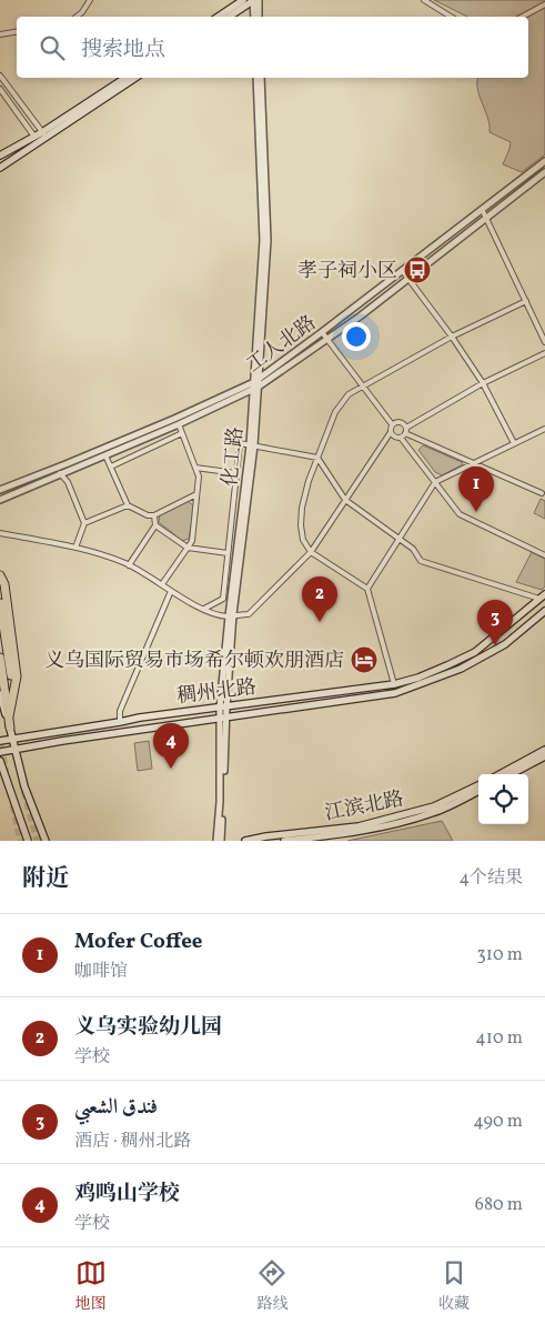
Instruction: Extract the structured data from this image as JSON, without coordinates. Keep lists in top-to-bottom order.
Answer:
{
  "streets": {
    "main road": ["稠州北路", "江滨北路"],
    "street": ["工人北路", "化工路"]
  },
  "crossings": [
    ["工人北路", "化工路"],
    ["化工路", "稠州北路"]
  ],
  "places": {
    "bus stop": ["孝子祠小区"],
    "hotel": ["义乌国际贸易市场希尔顿欢朋酒店"]
  },
  "page": {
    "search": "搜索地点",
    "pins": [
      "1",
      "2",
      "3",
      "4"
    ],
    "heading": ["附近", "4个结果"],
    "list": [
      {
        "mark": "1",
        "name": "Mofer Coffee",
        "note": "咖啡馆",
        "value": "310 m"
      },
      {
        "mark": "2",
        "name": "义乌实验幼儿园",
        "note": "学校",
        "value": "410 m"
      },
      {
        "mark": "3",
        "name": "فندق الشعبي",
        "note": "酒店 · 稠州北路",
        "value": "490 m"
      },
      {
        "mark": "4",
        "name": "鸡鸣山学校",
        "note": "学校",
        "value": "680 m"
      }
    ],
    "nav": ["地图", "路线", "收藏"]
  }
}
